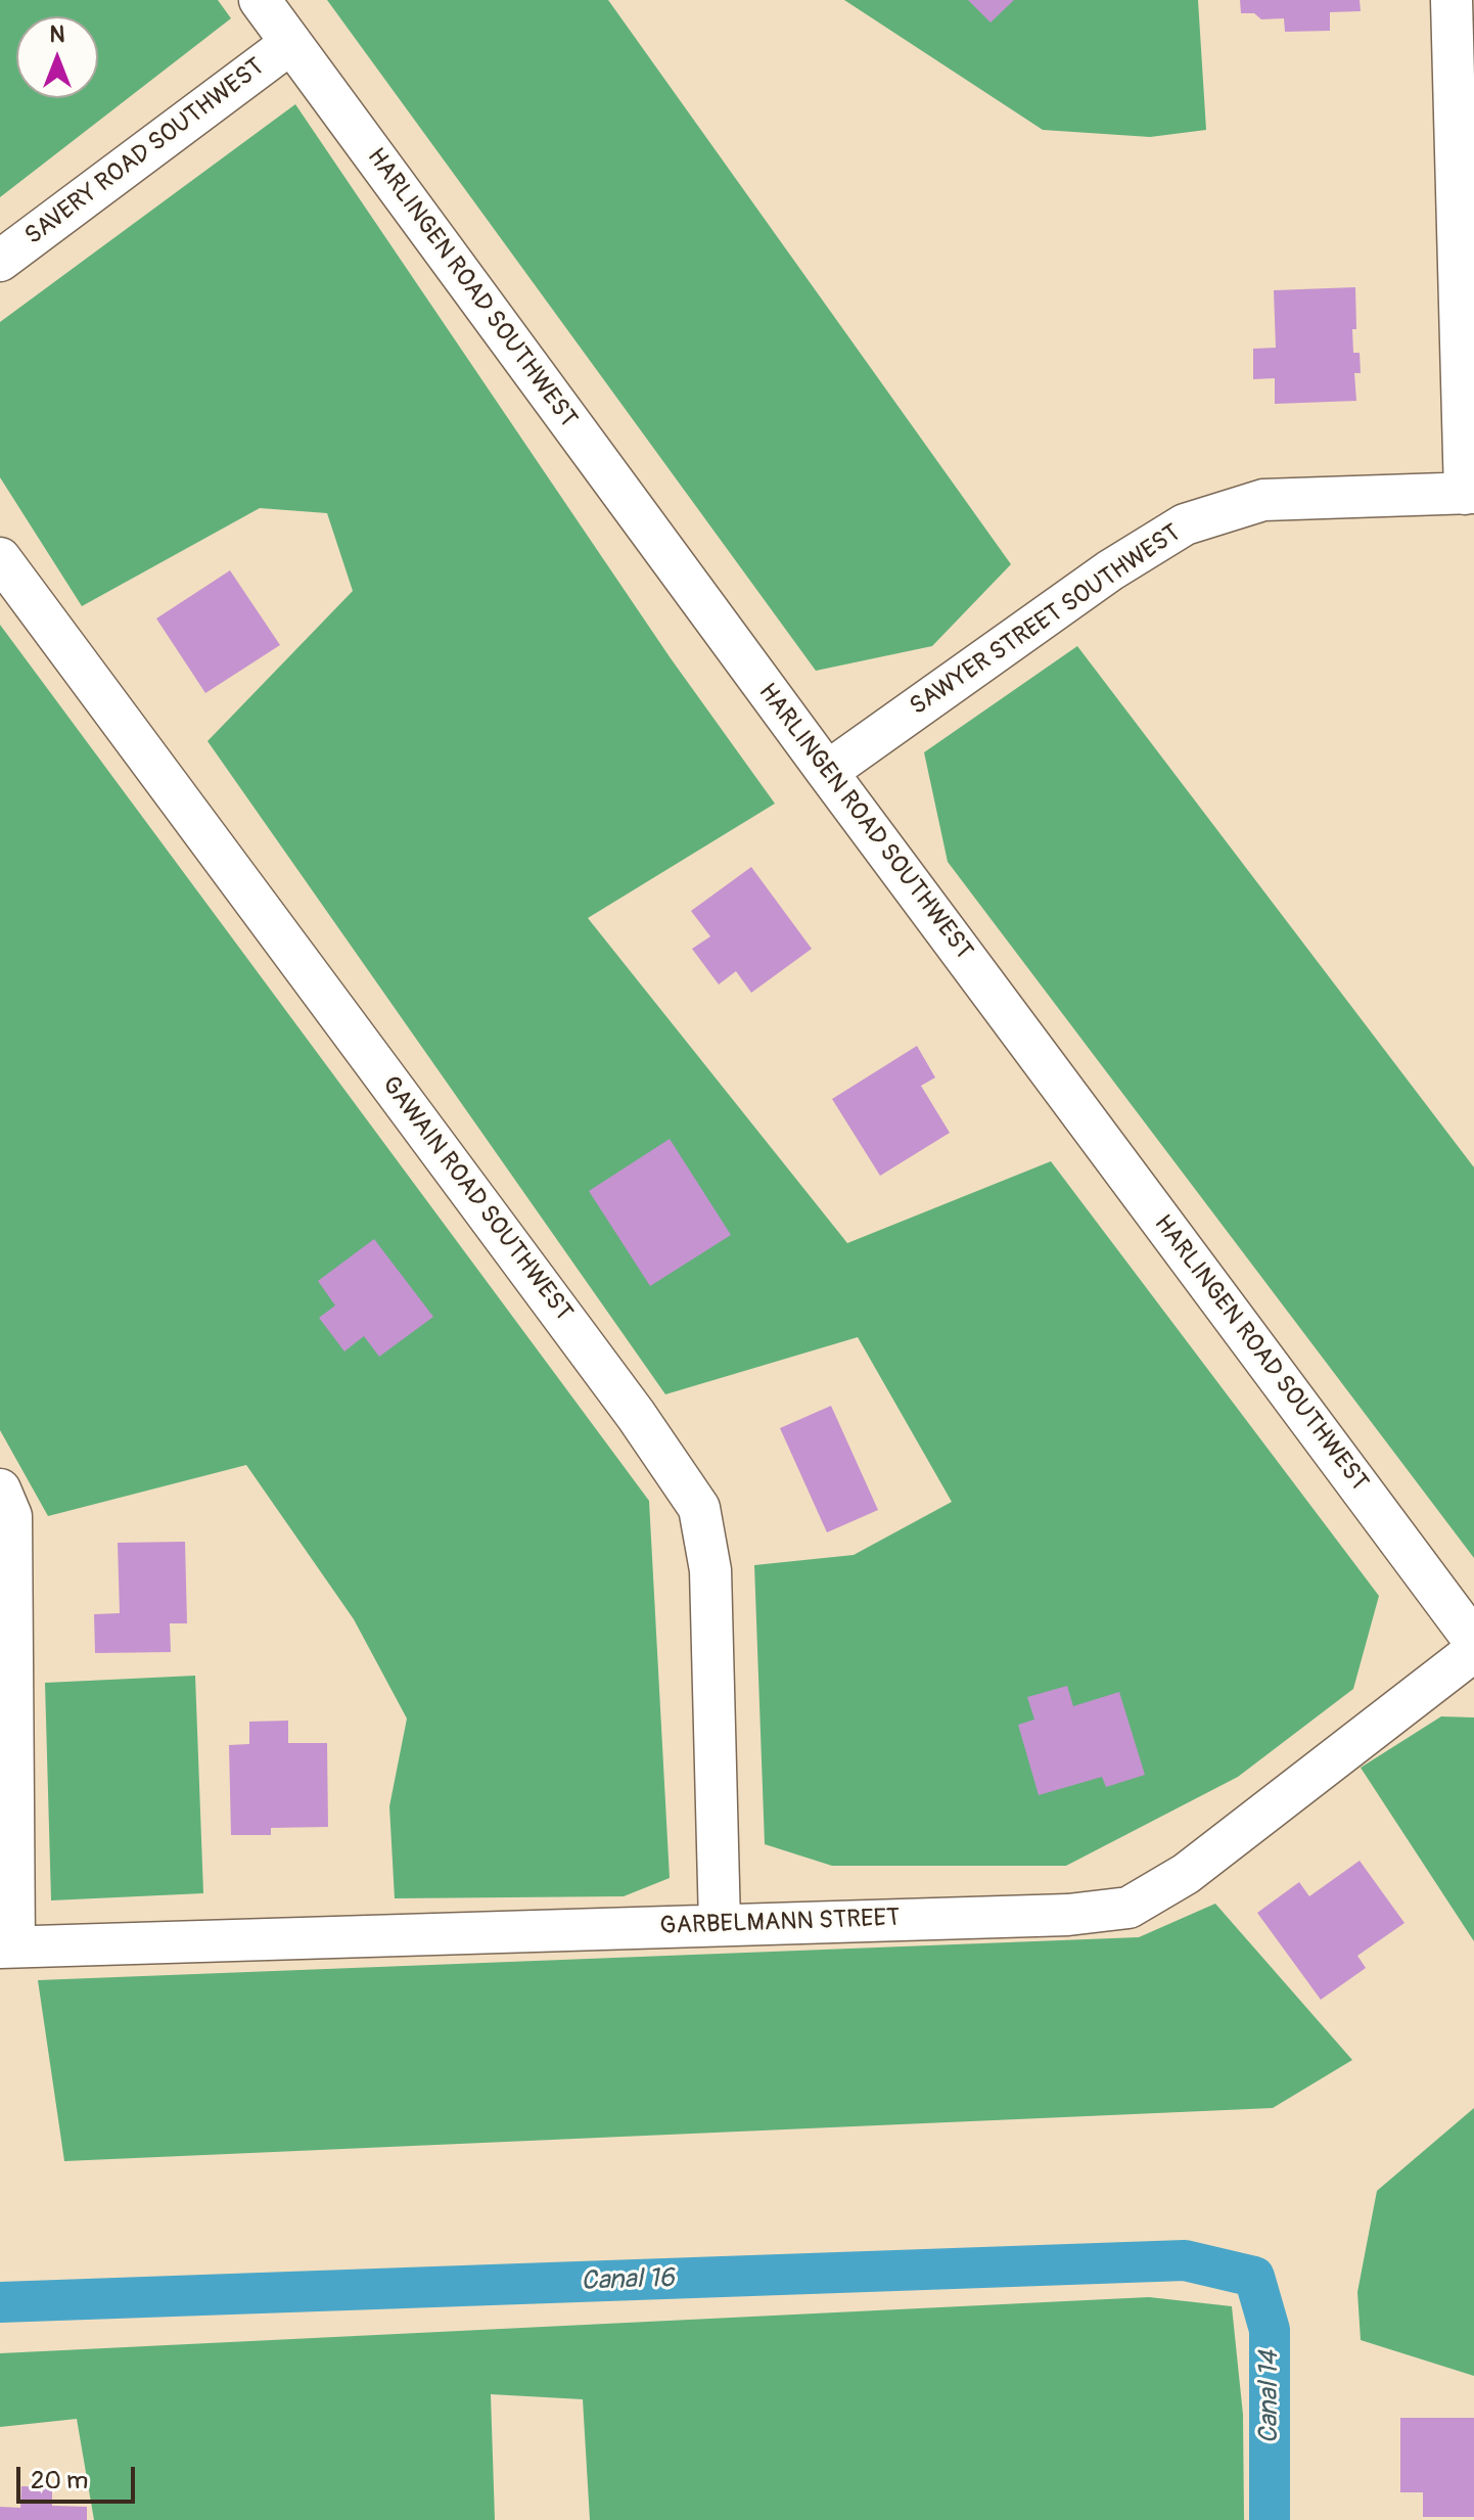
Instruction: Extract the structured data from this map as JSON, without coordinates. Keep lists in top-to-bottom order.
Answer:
{
  "streets": {
    "street": [
      "SAVERY ROAD SOUTHWEST",
      "HARLINGEN ROAD SOUTHWEST",
      "SAWYER STREET SOUTHWEST",
      "GAWAIN ROAD SOUTHWEST",
      "GARBELMANN STREET"
    ]
  },
  "crossings": [
    ["SAVERY ROAD SOUTHWEST", "HARLINGEN ROAD SOUTHWEST"],
    ["HARLINGEN ROAD SOUTHWEST", "SAWYER STREET SOUTHWEST"],
    ["GAWAIN ROAD SOUTHWEST", "GARBELMANN STREET"]
  ],
  "water": ["Canal 16", "Canal 14"],
  "scale_bar": "20 m",
  "north": "top"
}
